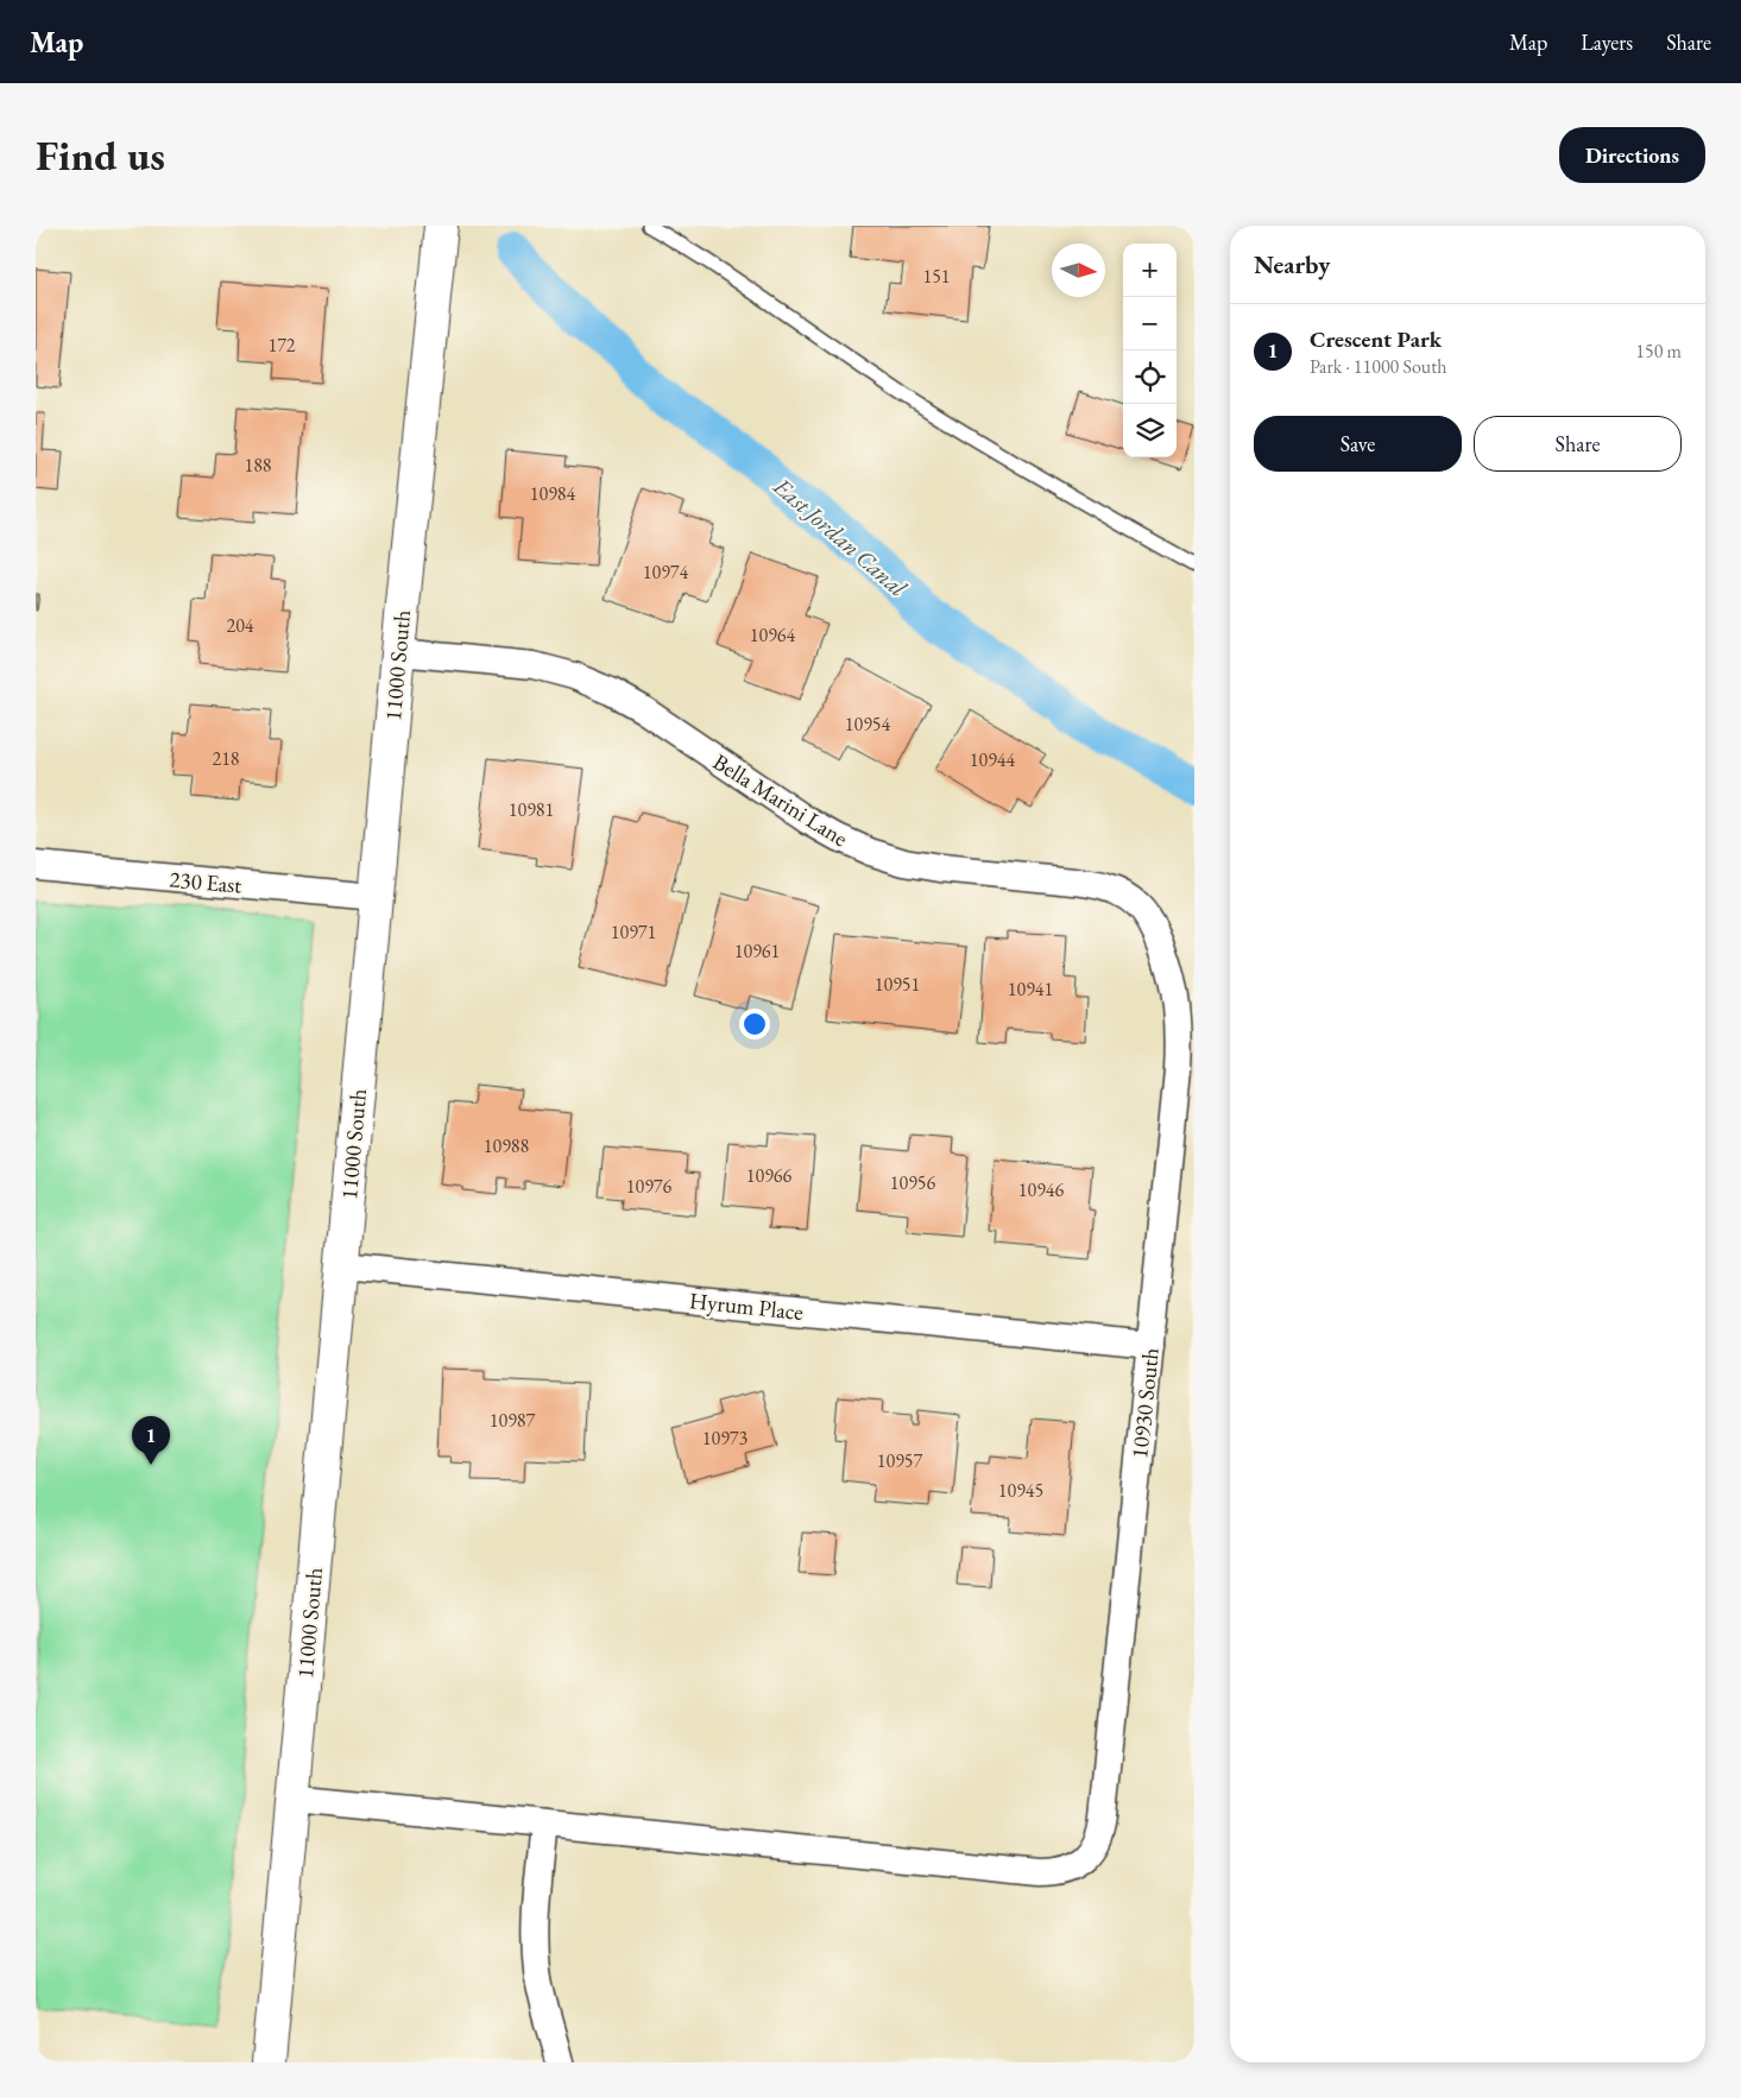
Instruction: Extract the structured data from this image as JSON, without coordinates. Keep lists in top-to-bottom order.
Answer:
{
  "streets": {
    "street": [
      "11000 South",
      "Bella Marini Lane",
      "230 East",
      "Hyrum Place",
      "10930 South"
    ]
  },
  "crossings": [
    ["11000 South", "Bella Marini Lane"],
    ["11000 South", "230 East"],
    ["11000 South", "Hyrum Place"],
    ["Bella Marini Lane", "10930 South"],
    ["Hyrum Place", "10930 South"]
  ],
  "water": ["East Jordan Canal"],
  "house_numbers": [
    "151",
    "172",
    "188",
    "10984",
    "10974",
    "204",
    "10964",
    "10954",
    "218",
    "10944",
    "10981",
    "10971",
    "10961",
    "10951",
    "10941",
    "10988",
    "10966",
    "10956",
    "10976",
    "10946",
    "10987",
    "10973",
    "10957",
    "10945"
  ],
  "north": "right",
  "page": {
    "header": "Map",
    "nav": ["Map", "Layers", "Share"],
    "buttons": [
      "Directions",
      ["Save", "Share"]
    ],
    "title": "Find us",
    "heading": "Nearby",
    "map_buttons": ["+", "−"],
    "list": [
      {
        "mark": "1",
        "name": "Crescent Park",
        "note": "Park · 11000 South",
        "value": "150 m"
      }
    ],
    "pins": "1"
  }
}
